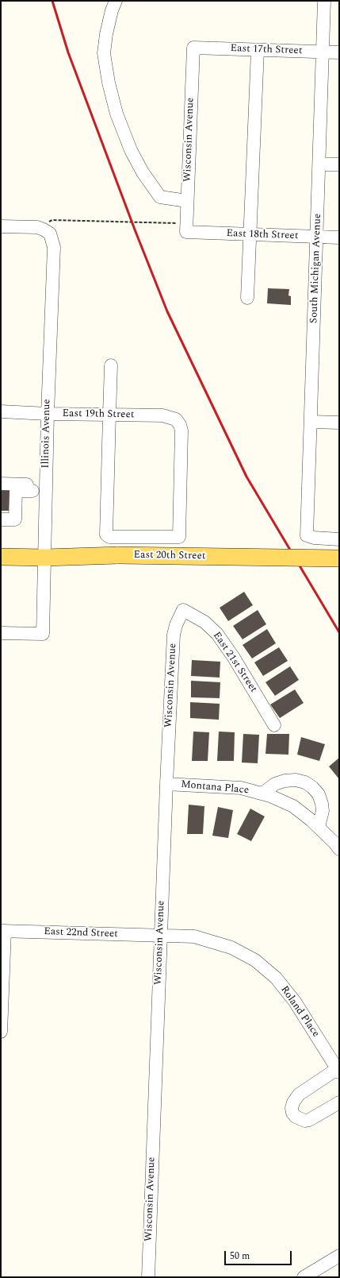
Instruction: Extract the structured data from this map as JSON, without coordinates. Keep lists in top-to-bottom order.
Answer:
{
  "streets": {
    "main road": ["East 20th Street"],
    "street": [
      "East 17th Street",
      "Wisconsin Avenue",
      "East 18th Street",
      "South Michigan Avenue",
      "East 19th Street",
      "Illinois Avenue",
      "East 21st Street",
      "Montana Place",
      "East 22nd Street",
      "Roland Place"
    ]
  },
  "crossings": [
    ["East 17th Street", "Wisconsin Avenue"],
    ["East 17th Street", "South Michigan Avenue"],
    ["Wisconsin Avenue", "East 18th Street"],
    ["Wisconsin Avenue", "East 21st Street"],
    ["Wisconsin Avenue", "Montana Place"],
    ["Wisconsin Avenue", "East 22nd Street"],
    ["Wisconsin Avenue", "Roland Place"],
    ["East 18th Street", "South Michigan Avenue"],
    ["East 19th Street", "Illinois Avenue"],
    ["Illinois Avenue", "East 20th Street"],
    ["East 22nd Street", "Roland Place"]
  ],
  "scale_bar": "50 m"
}
